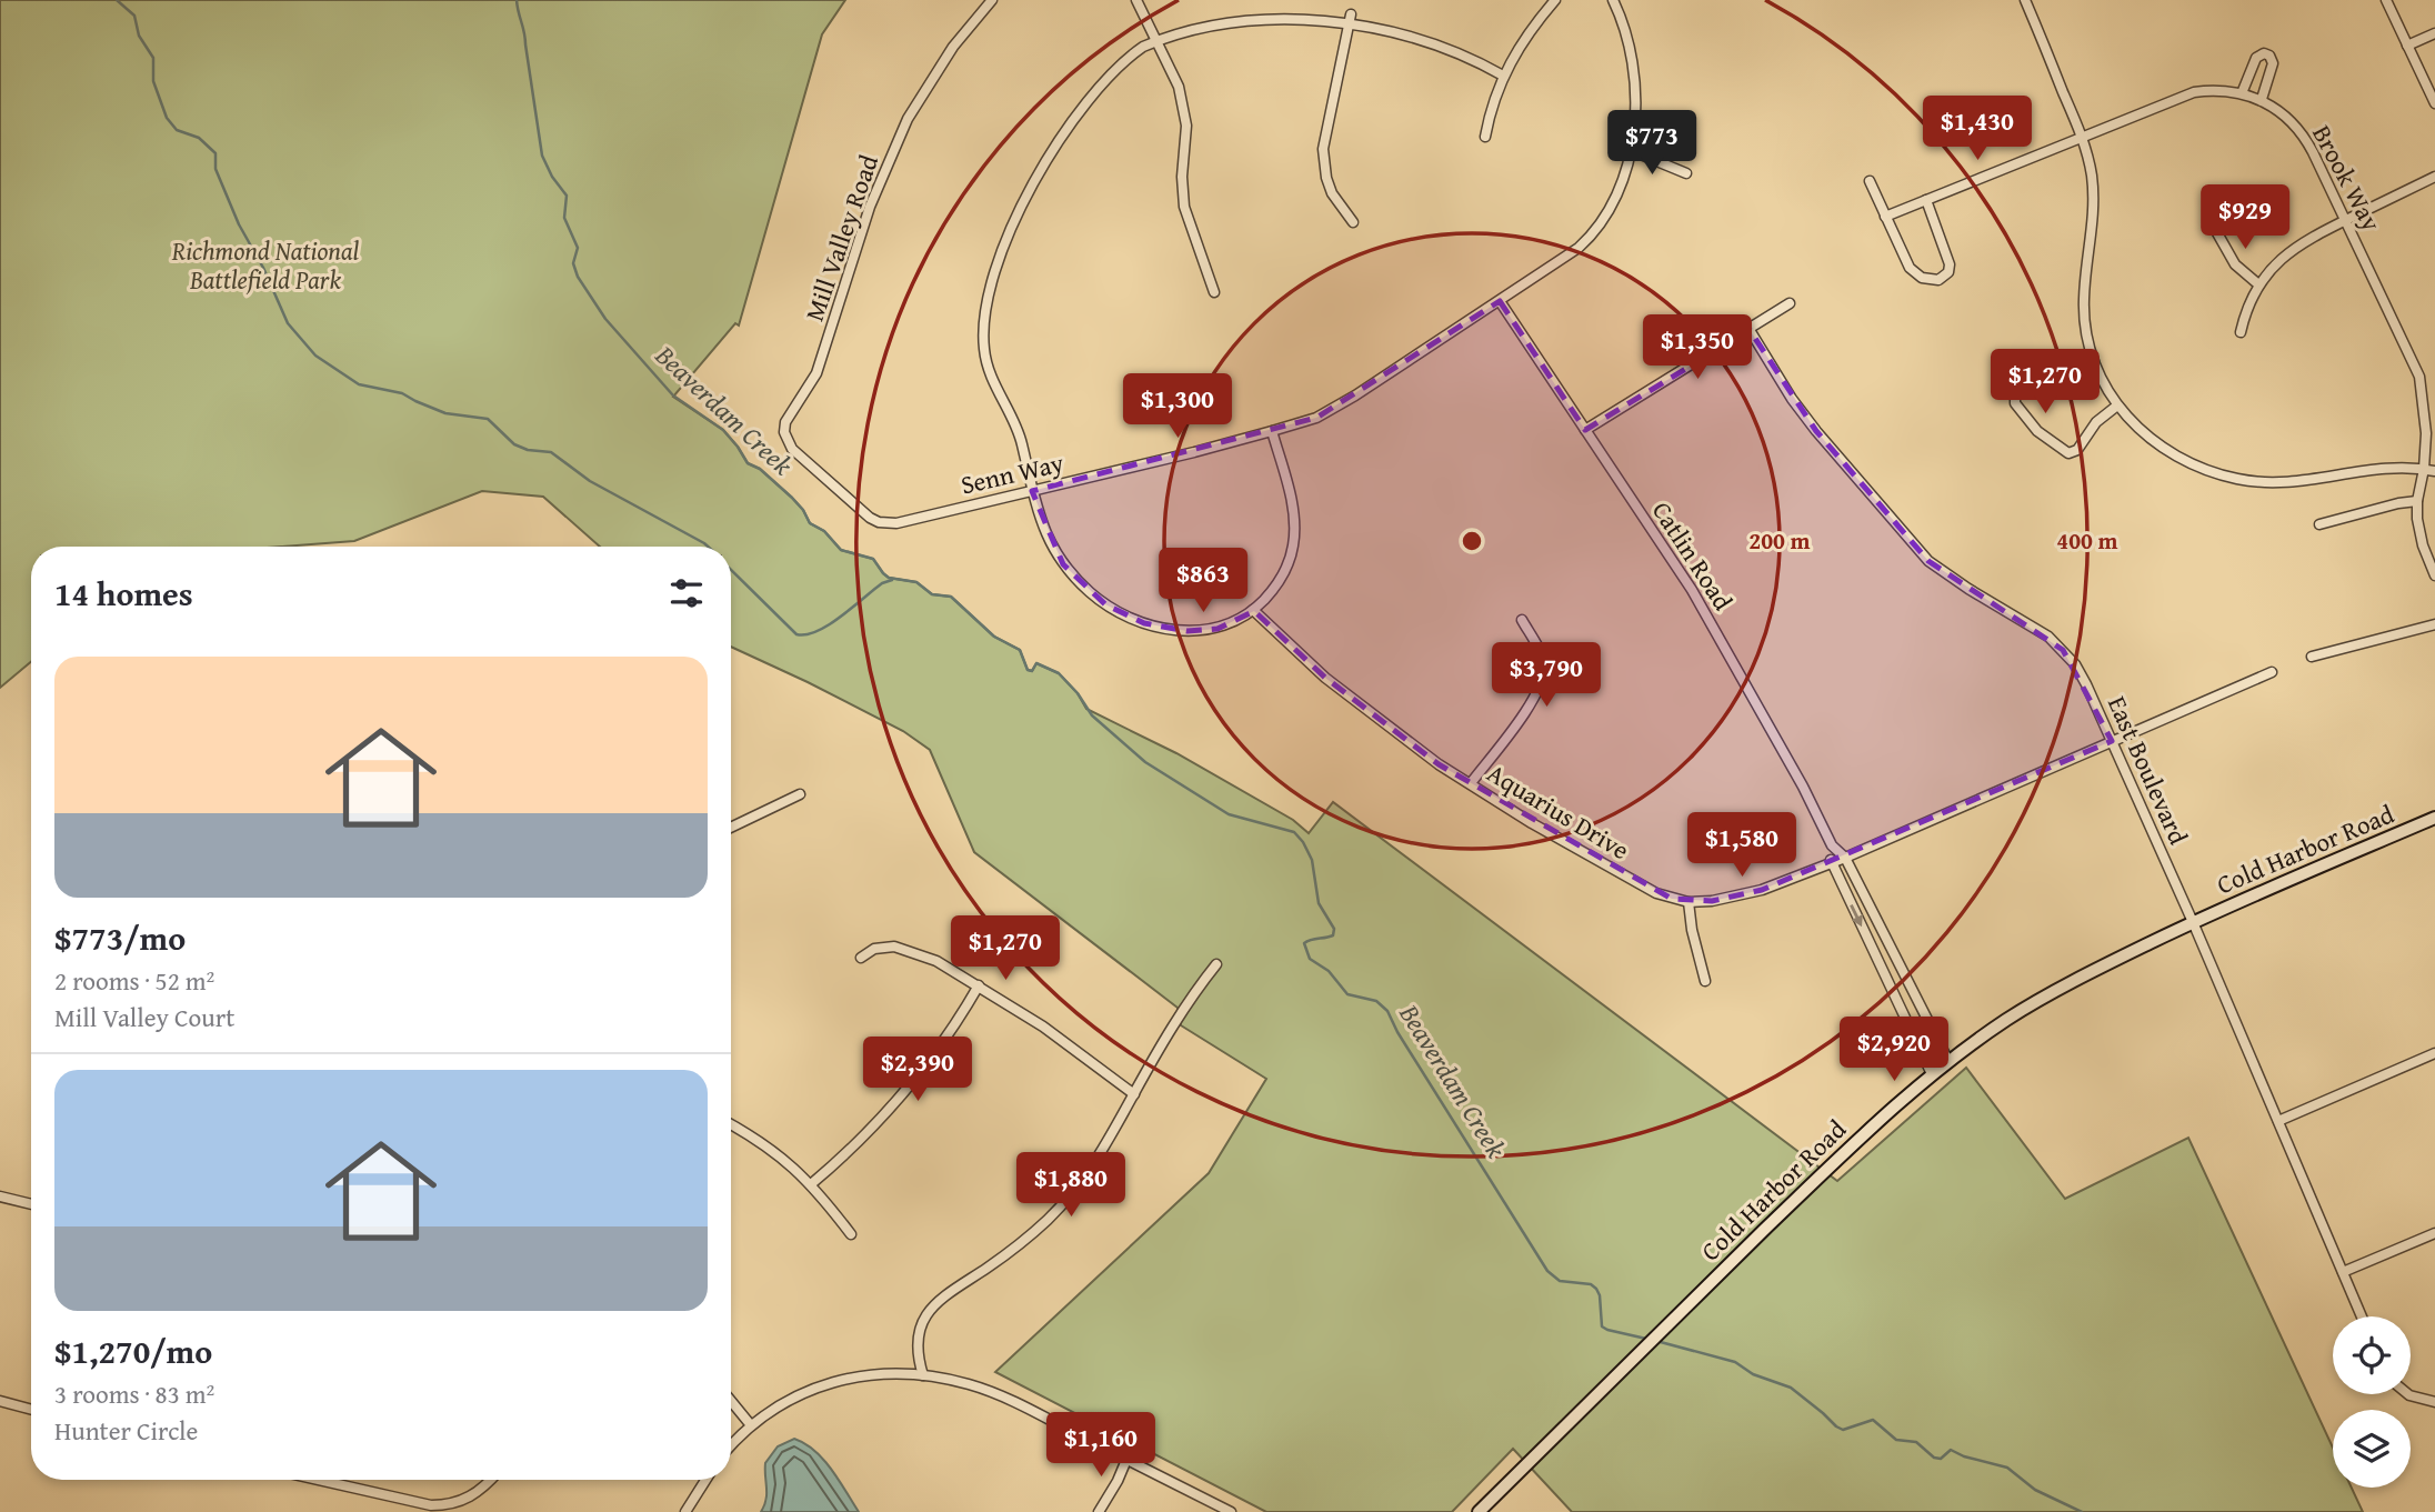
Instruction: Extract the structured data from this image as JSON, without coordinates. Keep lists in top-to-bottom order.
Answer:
{
  "streets": {
    "main road": ["Cold Harbor Road"],
    "street": [
      "Brook Way",
      "Mill Valley Road",
      "Senn Way",
      "Catlin Road",
      "East Boulevard",
      "Aquarius Drive"
    ]
  },
  "crossings": [
    ["Mill Valley Road", "Senn Way"],
    ["Senn Way", "Catlin Road"],
    ["Catlin Road", "Aquarius Drive"],
    ["Catlin Road", "Cold Harbor Road"],
    ["East Boulevard", "Aquarius Drive"],
    ["East Boulevard", "Cold Harbor Road"]
  ],
  "water": ["Beaverdam Creek"],
  "parks": ["Richmond National Battlefield Park"],
  "page": {
    "price": [
      "$1,430",
      "$773",
      "$929",
      "$1,350",
      "$1,270",
      "$1,300",
      "$863",
      "$3,790",
      "$1,580",
      "$1,270",
      "$2,920",
      "$2,390",
      "$1,880",
      "$1,160"
    ],
    "heading": "14 homes",
    "list": [
      {
        "name": "$773/mo",
        "note": "2 rooms · 52 m² · Mill Valley Court"
      },
      {
        "name": "$1,270/mo",
        "note": "3 rooms · 83 m² · Hunter Circle"
      }
    ]
  },
  "rings": ["200 m", "400 m"]
}
